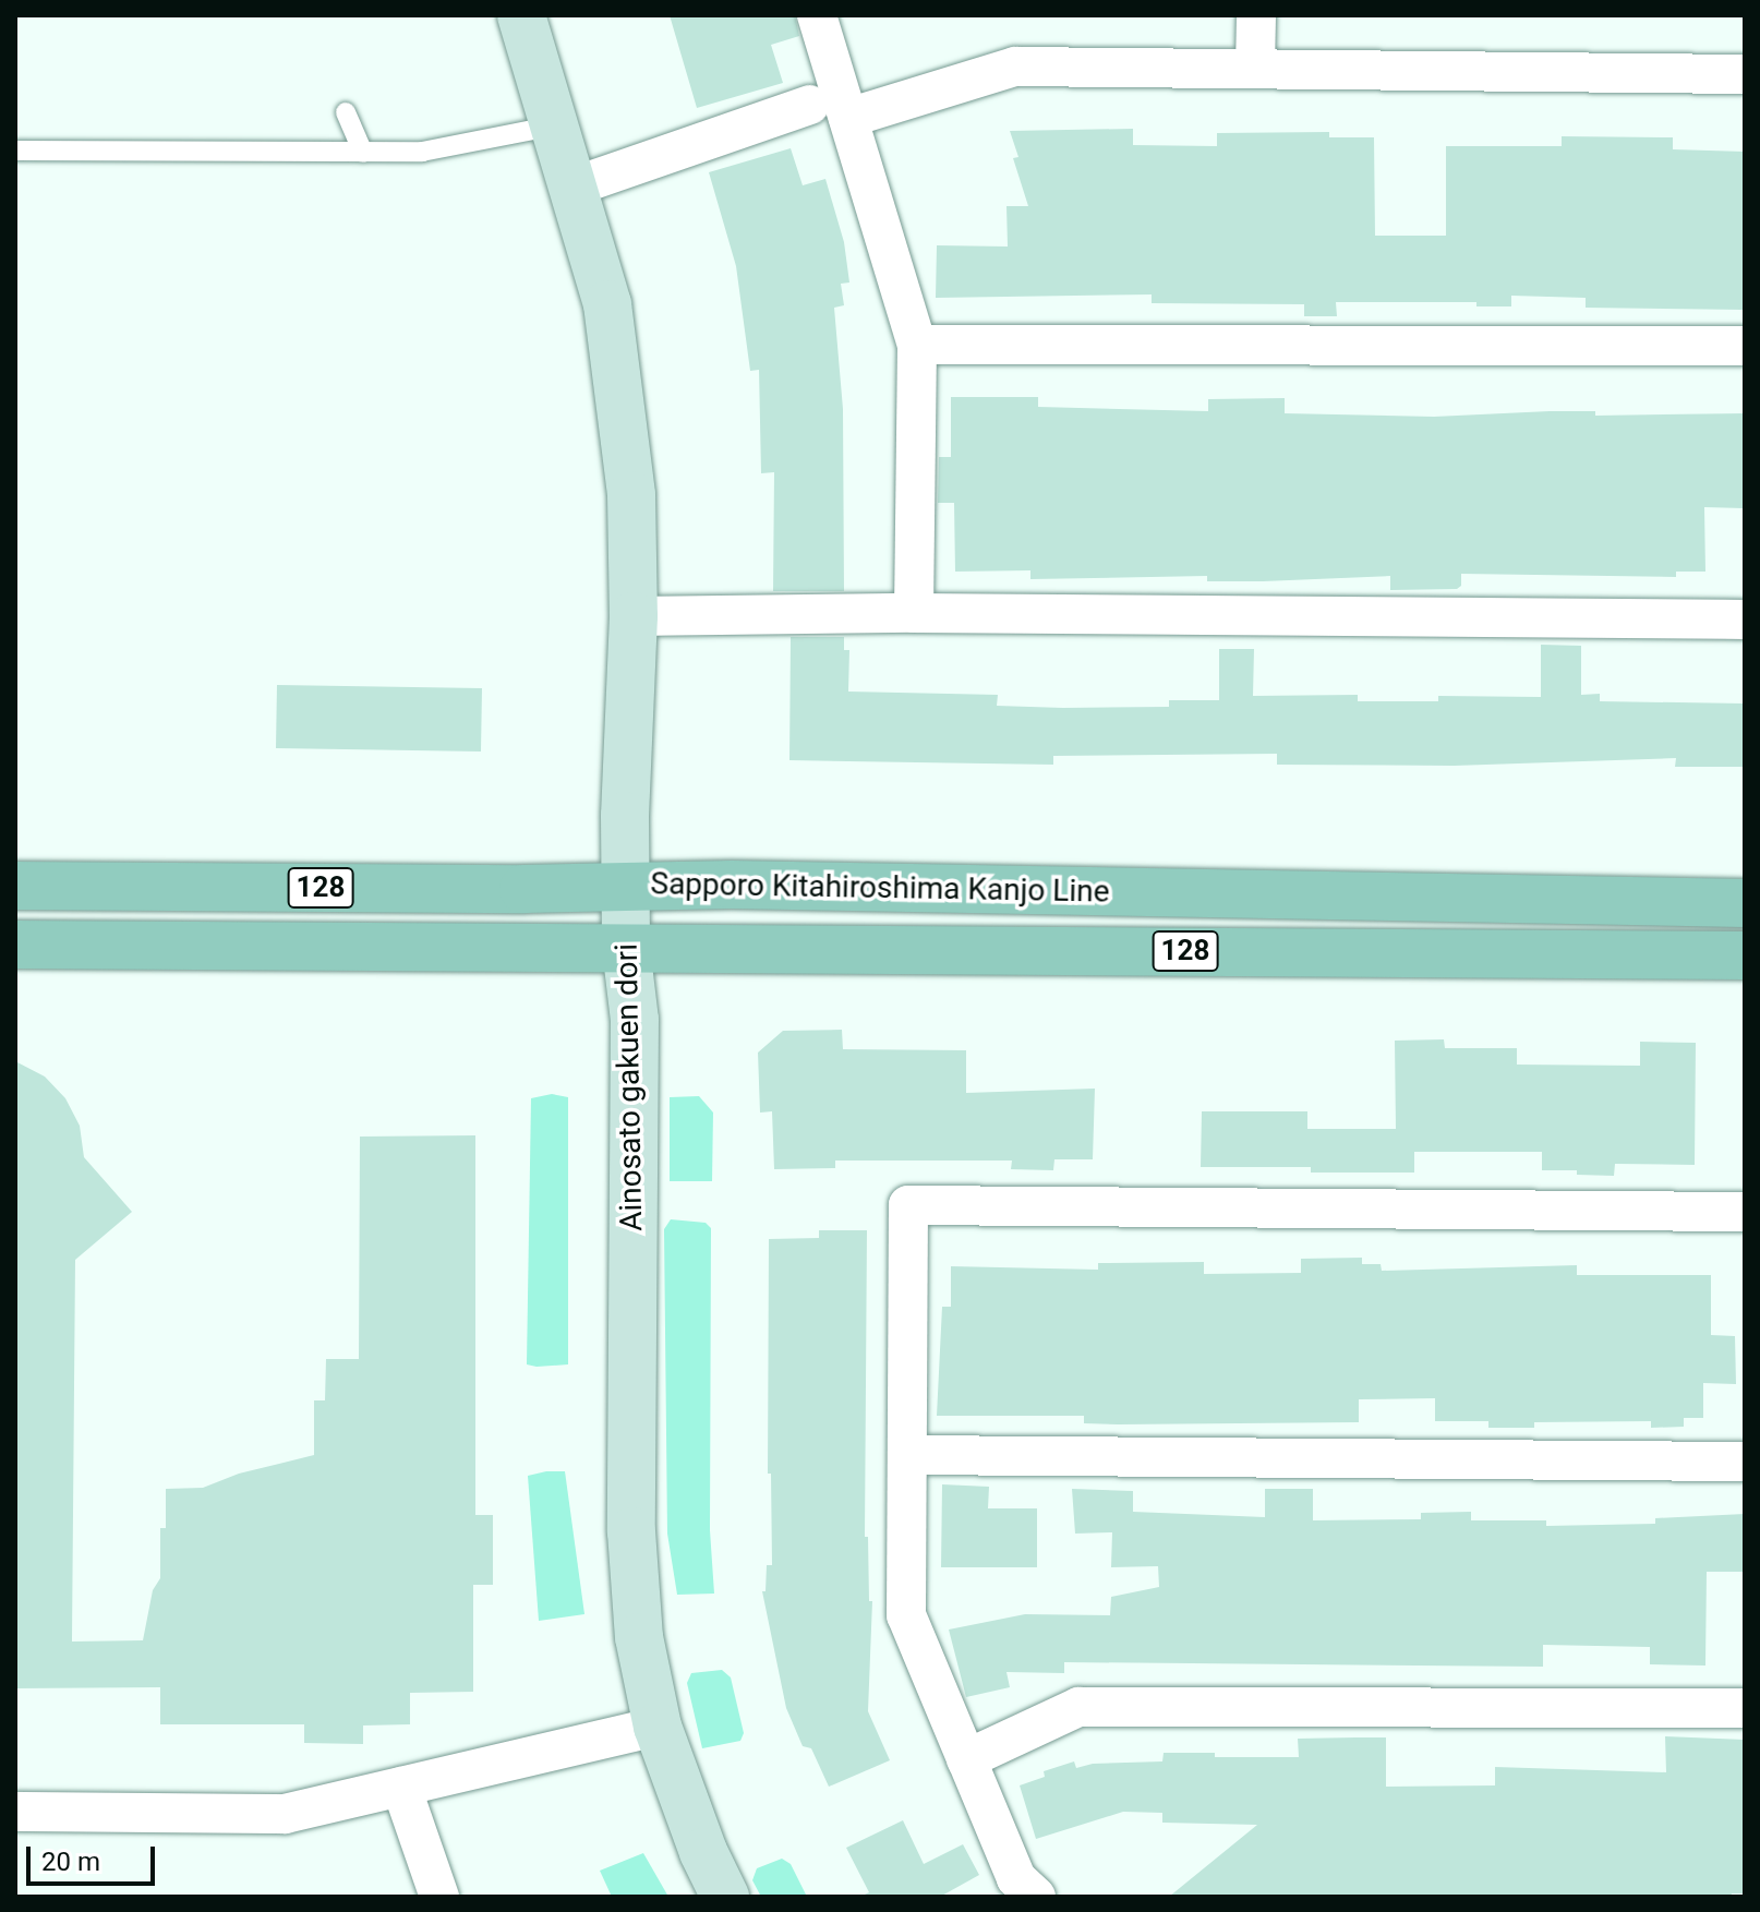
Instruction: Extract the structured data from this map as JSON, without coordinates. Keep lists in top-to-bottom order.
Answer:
{
  "streets": {
    "main road": ["128", "Sapporo Kitahiroshima Kanjo Line"],
    "street": ["Ainosato gakuen dori"]
  },
  "crossings": [
    ["Sapporo Kitahiroshima Kanjo Line", "Ainosato gakuen dori"]
  ],
  "scale_bar": "20 m"
}
